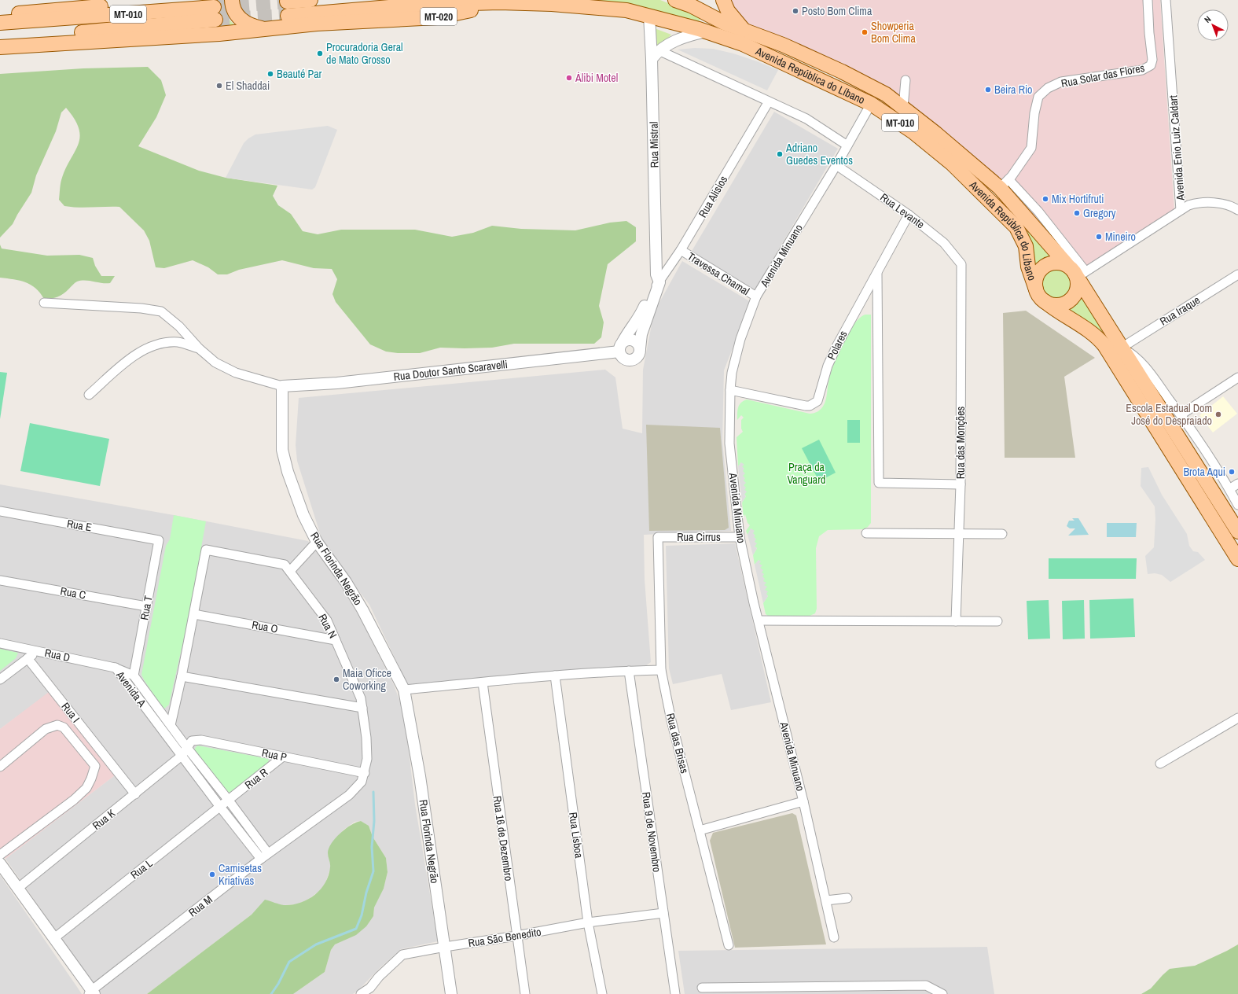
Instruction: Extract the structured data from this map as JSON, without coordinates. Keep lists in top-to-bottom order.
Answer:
{
  "streets": {
    "main road": ["MT-010", "Avenida República do Líbano"],
    "street": [
      "Rua Solar das Flores",
      "Rua Mistral",
      "Avenida Enio Luiz Caldart",
      "Rua Alisios",
      "Rua Levante",
      "Avenida Minuano",
      "Travessa Chamal",
      "Rua Iraque",
      "Polares",
      "Rua Doutor Santo Scaravelli",
      "Rua das Monções",
      "Rua E",
      "Rua Cirrus",
      "Rua Florinda Negrão",
      "Rua C",
      "Rua T",
      "Rua N",
      "Rua O",
      "Rua D",
      "Avenida A",
      "Rua I",
      "Rua das Brisas",
      "Rua P",
      "Rua R",
      "Rua K",
      "Rua 9 de Novembro",
      "Rua Lisboa",
      "Rua 16 de Dezembro",
      "Rua L",
      "Rua M",
      "Rua São Benedito"
    ]
  },
  "crossings": [
    ["MT-010", "Avenida República do Líbano"],
    ["Avenida República do Líbano", "Rua Solar das Flores"],
    ["Avenida República do Líbano", "Rua Mistral"],
    ["Avenida República do Líbano", "Avenida Enio Luiz Caldart"],
    ["Avenida República do Líbano", "Avenida Minuano"],
    ["Avenida República do Líbano", "Rua Iraque"],
    ["Rua Mistral", "Rua Alisios"],
    ["Rua Alisios", "Travessa Chamal"],
    ["Rua Levante", "Avenida Minuano"],
    ["Rua Levante", "Polares"],
    ["Rua Levante", "Rua das Monções"],
    ["Avenida Minuano", "Travessa Chamal"],
    ["Avenida Minuano", "Polares"],
    ["Avenida Minuano", "Rua Cirrus"],
    ["Rua Doutor Santo Scaravelli", "Rua Florinda Negrão"],
    ["Rua E", "Rua T"],
    ["Rua Cirrus", "Rua das Brisas"],
    ["Rua Florinda Negrão", "Rua São Benedito"],
    ["Rua C", "Rua T"],
    ["Rua T", "Avenida A"],
    ["Rua N", "Rua O"],
    ["Rua N", "Rua P"],
    ["Rua N", "Rua M"],
    ["Rua D", "Avenida A"],
    ["Avenida A", "Rua P"],
    ["Avenida A", "Rua R"],
    ["Avenida A", "Rua K"],
    ["Avenida A", "Rua L"],
    ["Avenida A", "Rua M"],
    ["Rua I", "Rua K"],
    ["Rua P", "Rua R"],
    ["Rua P", "Rua K"],
    ["Rua P", "Rua M"],
    ["Rua R", "Rua L"],
    ["Rua 9 de Novembro", "Rua São Benedito"],
    ["Rua Lisboa", "Rua São Benedito"],
    ["Rua 16 de Dezembro", "Rua São Benedito"]
  ],
  "parks": ["Praça da Vanguard"],
  "places": [
    "Posto Bom Clima",
    "Showperia Bom Clima",
    "Procuradoria Geral de Mato Grosso",
    "Beauté Par",
    "Álibi Motel",
    "El Shaddai",
    "Beira Rio",
    "Adriano Guedes Eventos",
    "Mix Hortifruti",
    "Gregory",
    "Mineiro",
    "Escola Estadual Dom José do Despraiado",
    "Brota Aqui",
    "Maia Oficce Coworking",
    "Camisetas Kriativas"
  ],
  "north": "top left"
}
